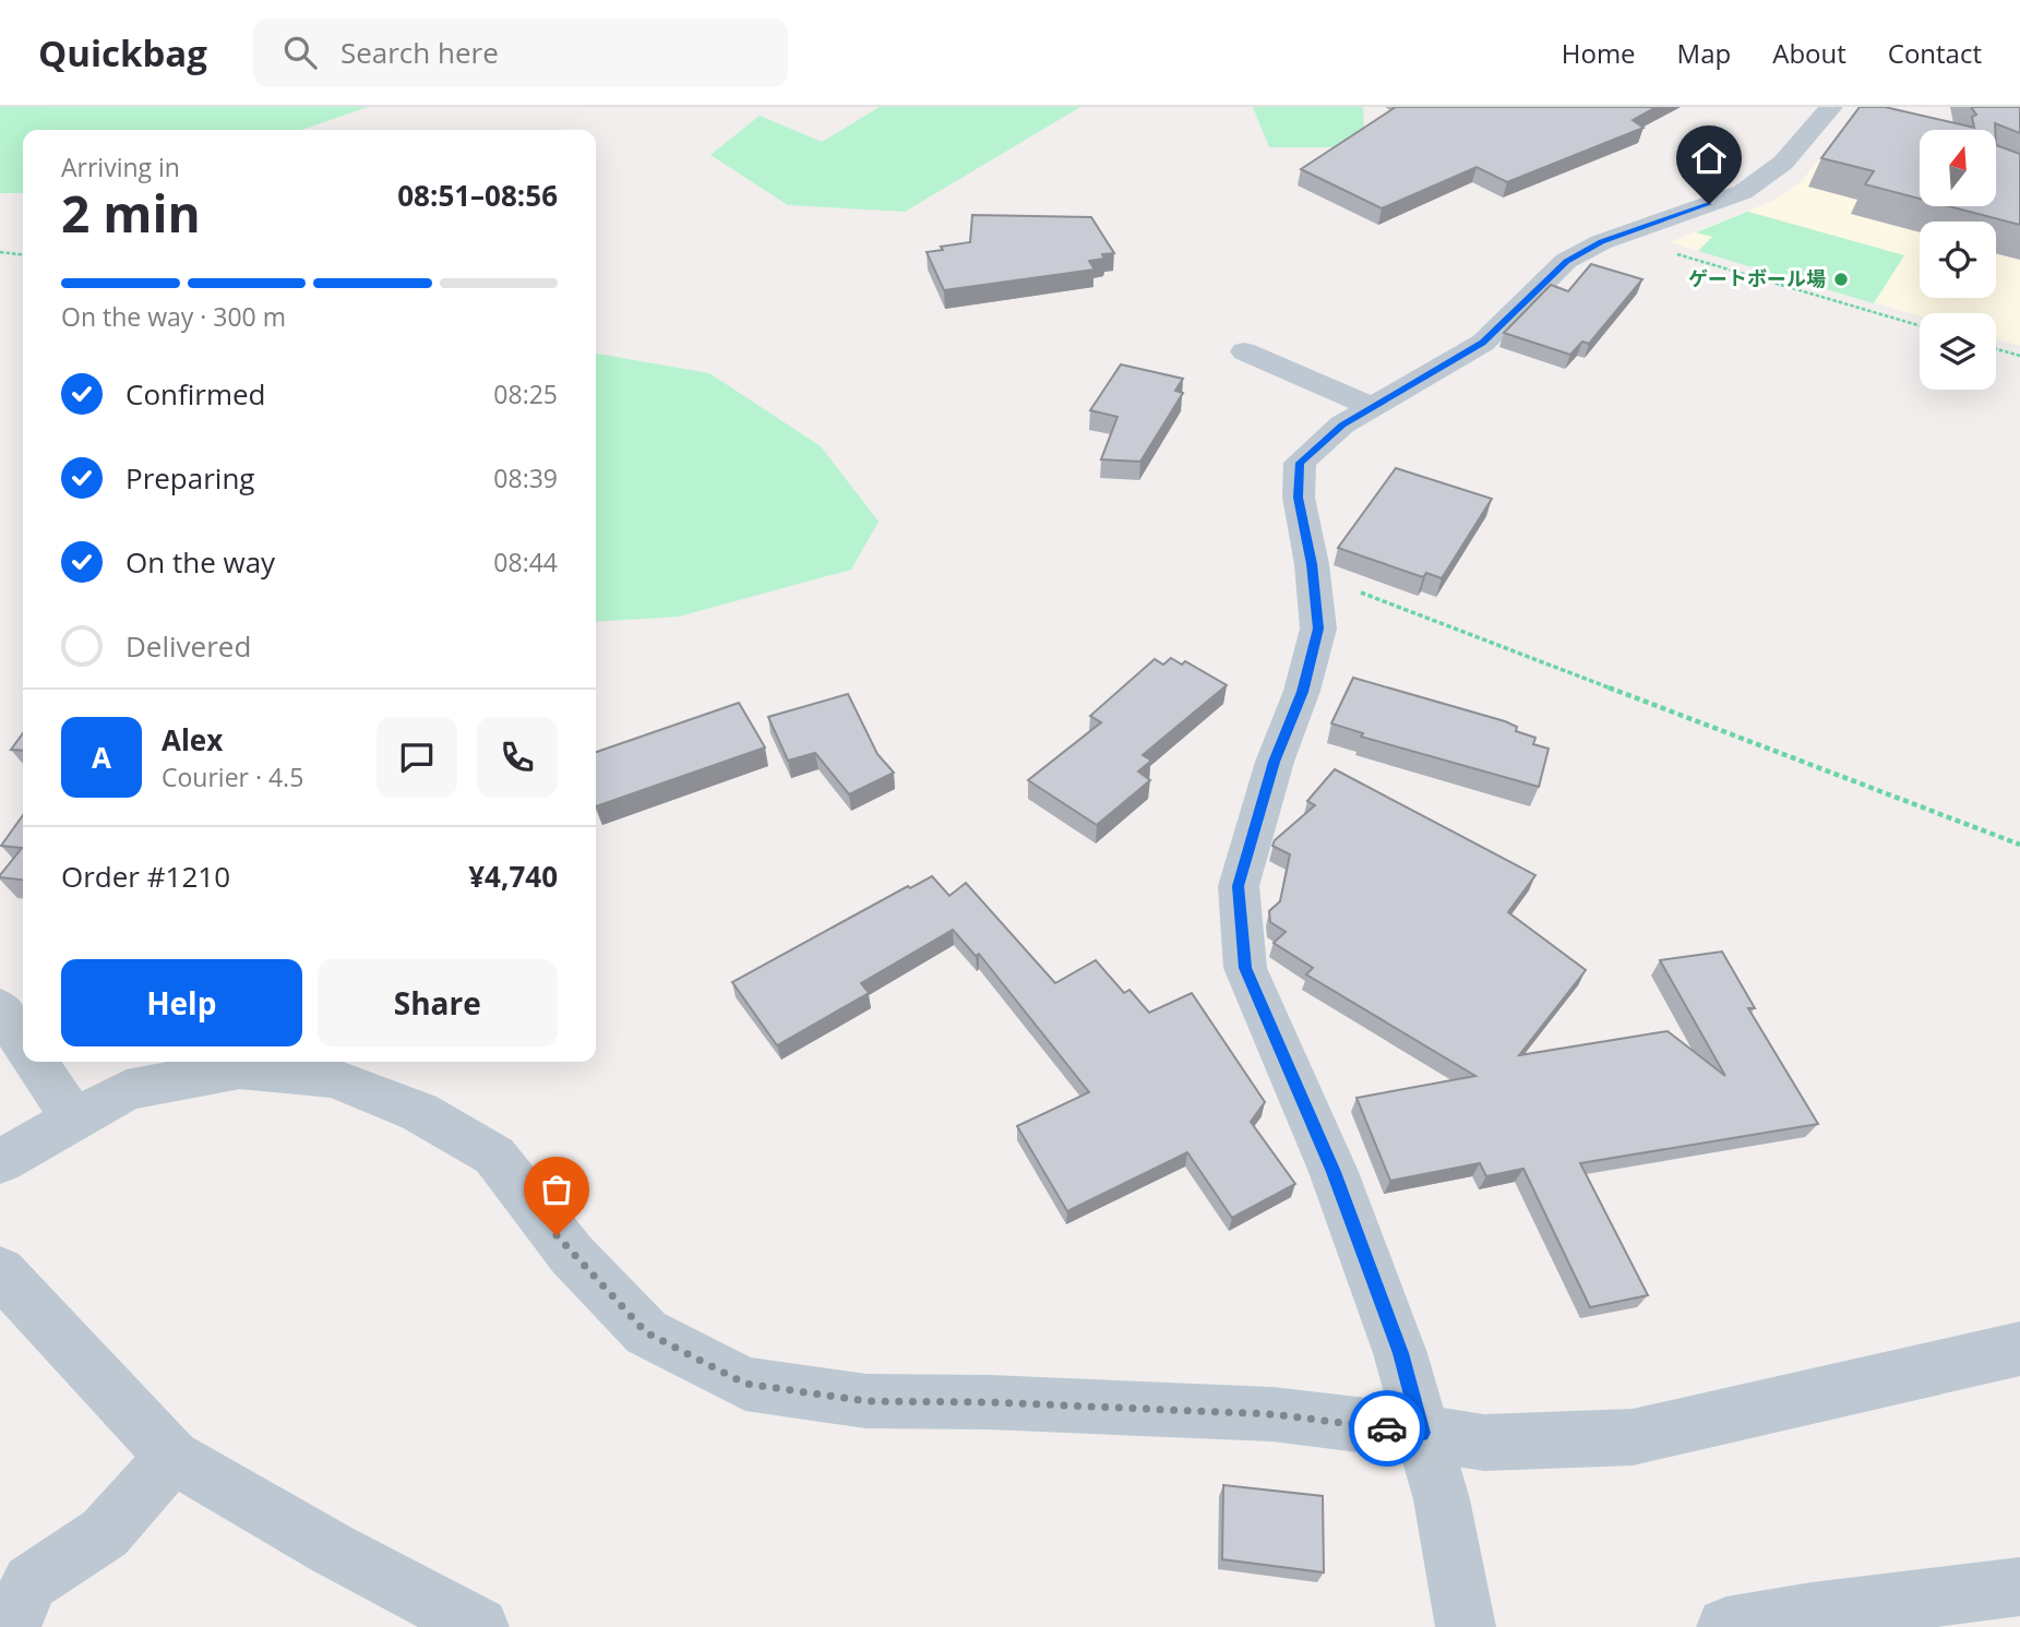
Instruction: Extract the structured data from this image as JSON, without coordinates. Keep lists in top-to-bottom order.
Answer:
{
  "places": ["ゲートボール場"],
  "north": "top",
  "page": {
    "header": "Quickbag",
    "search": "Search here",
    "nav": [
      "Home",
      "Map",
      "About",
      "Contact"
    ],
    "heading": ["2 min", "Arriving in", "08:51–08:56"],
    "panel": [
      "Alex",
      "Courier · 4.5",
      "Order #1210",
      "¥4,740"
    ],
    "bar": "On the way · 300 m",
    "list": [
      ["Confirmed", "08:25"],
      ["Preparing", "08:39"],
      ["On the way", "08:44"],
      "Delivered"
    ],
    "round": "A",
    "buttons": ["Help", "Share"]
  }
}
